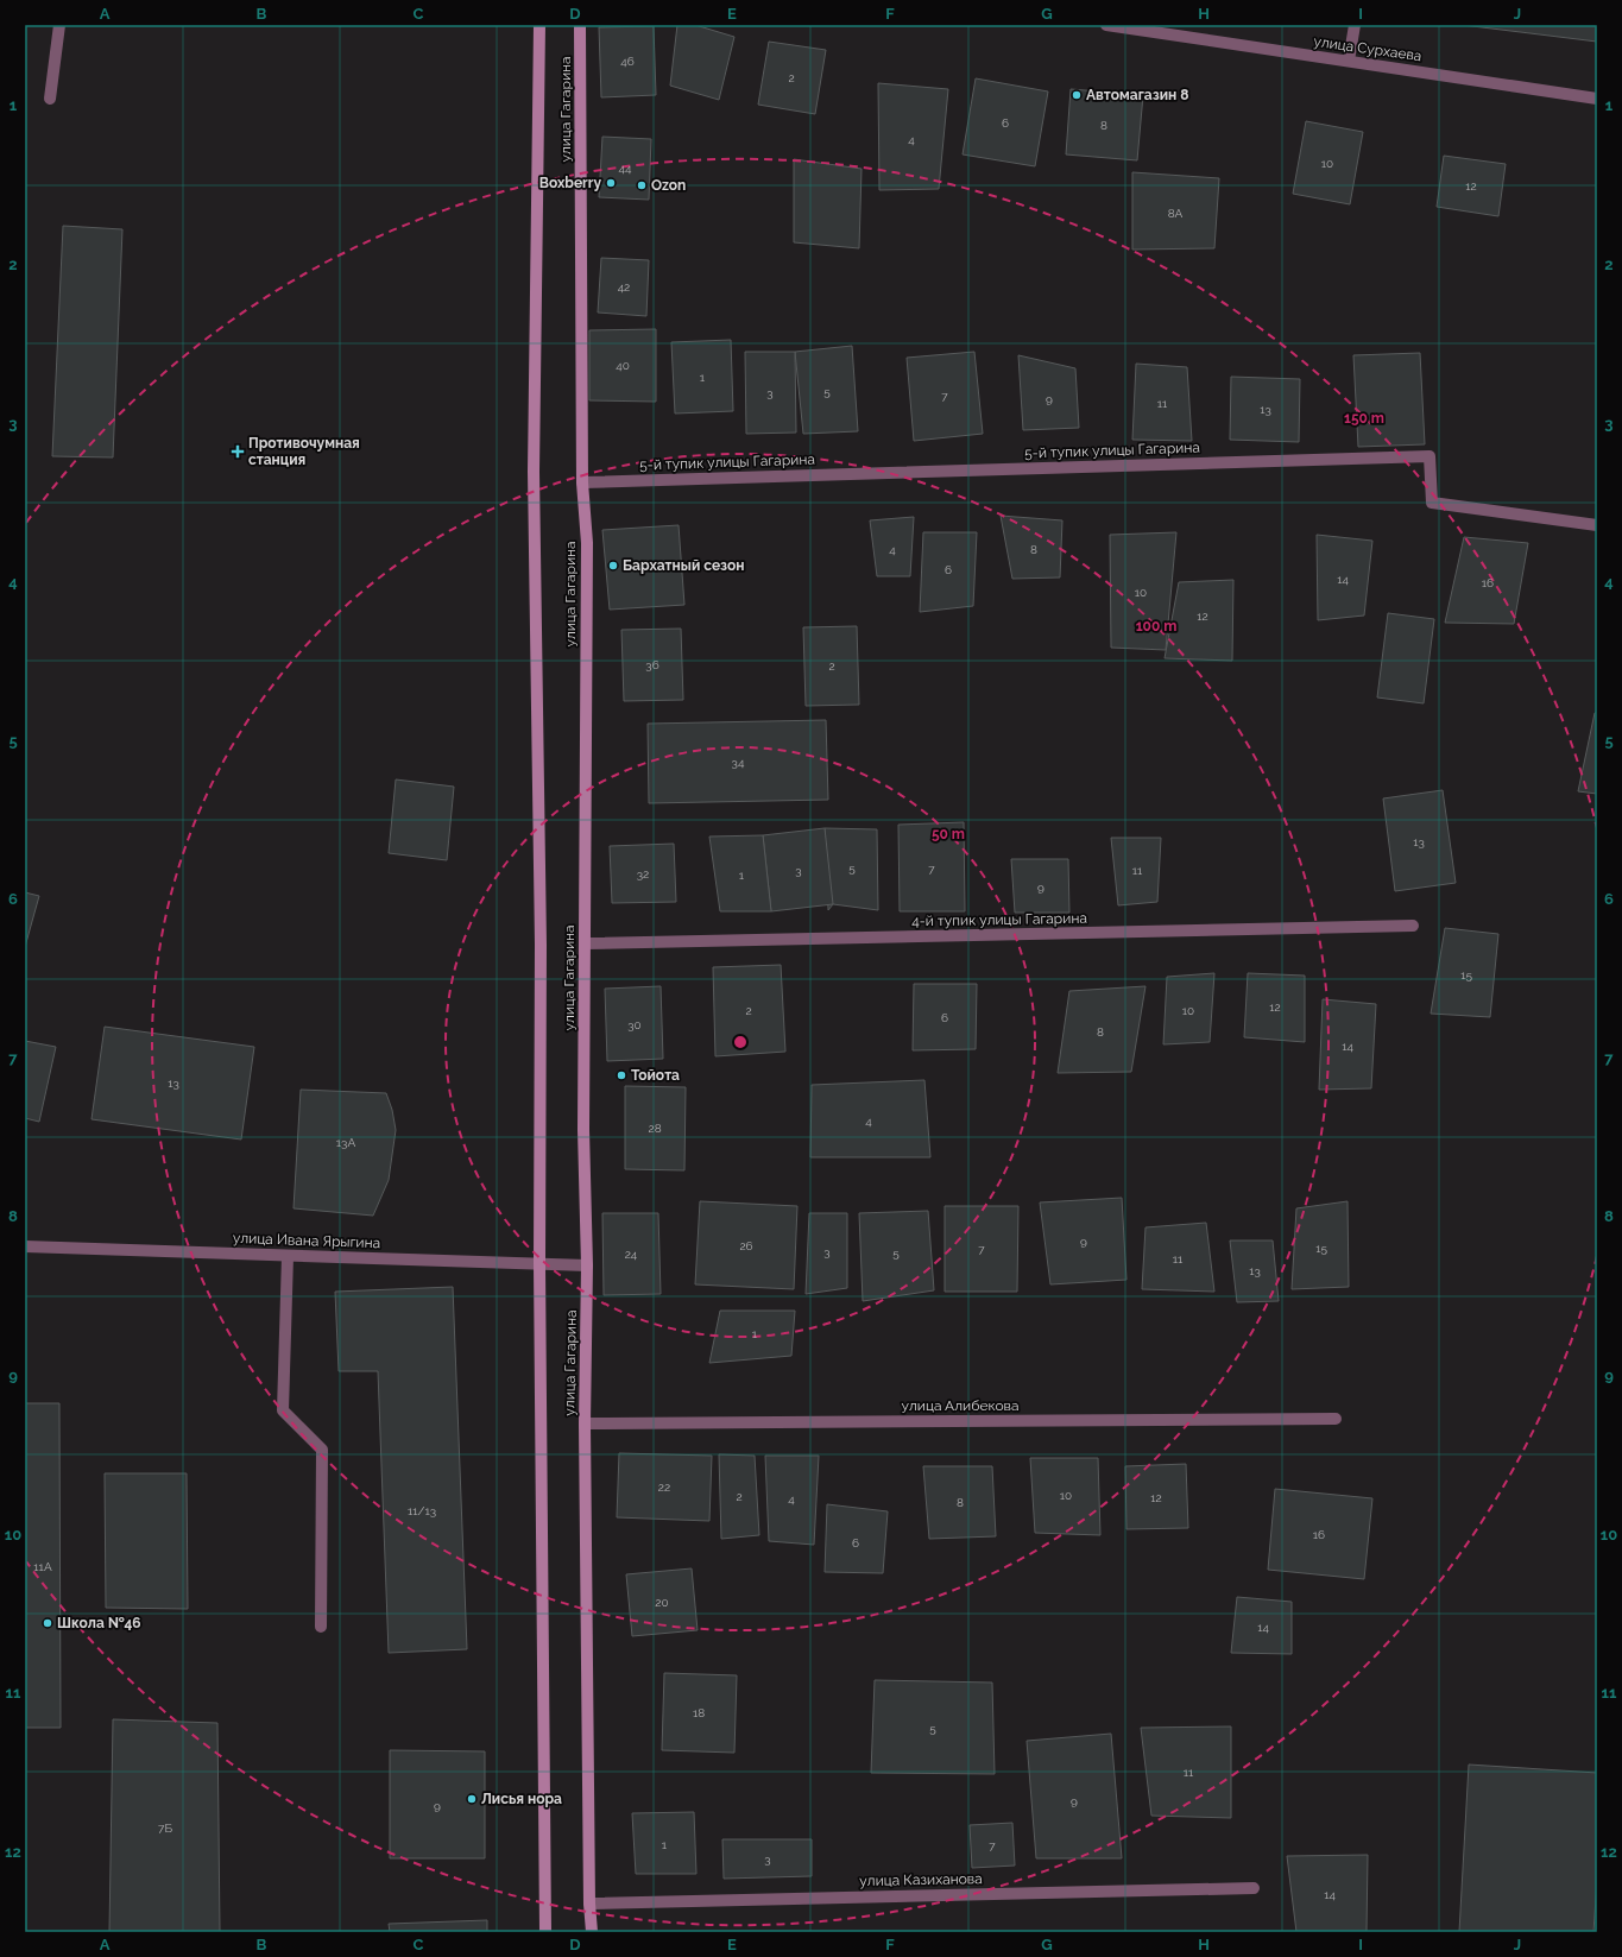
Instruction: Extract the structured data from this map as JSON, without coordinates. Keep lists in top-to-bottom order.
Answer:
{
  "streets": {
    "main road": ["улица Гагарина"],
    "street": [
      "улица Сурхаева",
      "5-й тупик улицы Гагарина",
      "4-й тупик улицы Гагарина",
      "улица Ивана Ярыгина",
      "улица Алибекова",
      "улица Казиханова"
    ]
  },
  "crossings": [
    ["улица Гагарина", "5-й тупик улицы Гагарина"],
    ["улица Гагарина", "4-й тупик улицы Гагарина"],
    ["улица Гагарина", "улица Ивана Ярыгина"],
    ["улица Гагарина", "улица Алибекова"],
    ["улица Гагарина", "улица Казиханова"]
  ],
  "places": {
    "other": [
      "Автомагазин 8",
      "Boxberry",
      "Ozon",
      "Бархатный сезон",
      "Тойота",
      "Школа №46",
      "Лисья нора"
    ],
    "health": ["Противочумная станция"]
  },
  "house_numbers": [
    "46",
    "2",
    "6",
    "8",
    "4",
    "10",
    "44",
    "12",
    "8А",
    "42",
    "40",
    "1",
    "5",
    "3",
    "7",
    "9",
    "11",
    "13",
    "4",
    "8",
    "6",
    "14",
    "16",
    "10",
    "12",
    "36",
    "2",
    "34",
    "13",
    "5",
    "7",
    "3",
    "11",
    "32",
    "1",
    "9",
    "15",
    "12",
    "2",
    "10",
    "6",
    "30",
    "8",
    "14",
    "13",
    "4",
    "28",
    "13А",
    "9",
    "26",
    "15",
    "7",
    "3",
    "5",
    "24",
    "11",
    "13",
    "1",
    "22",
    "10",
    "2",
    "12",
    "4",
    "8",
    "11/13",
    "16",
    "6",
    "11А",
    "20",
    "14",
    "18",
    "5",
    "11",
    "9",
    "9",
    "7Б",
    "1",
    "7",
    "3",
    "14"
  ],
  "grid": {
    "columns": [
      "A",
      "B",
      "C",
      "D",
      "E",
      "F",
      "G",
      "H",
      "I",
      "J"
    ],
    "rows": [
      "1",
      "2",
      "3",
      "4",
      "5",
      "6",
      "7",
      "8",
      "9",
      "10",
      "11",
      "12"
    ]
  },
  "rings": ["150 m", "100 m", "50 m"]
}
